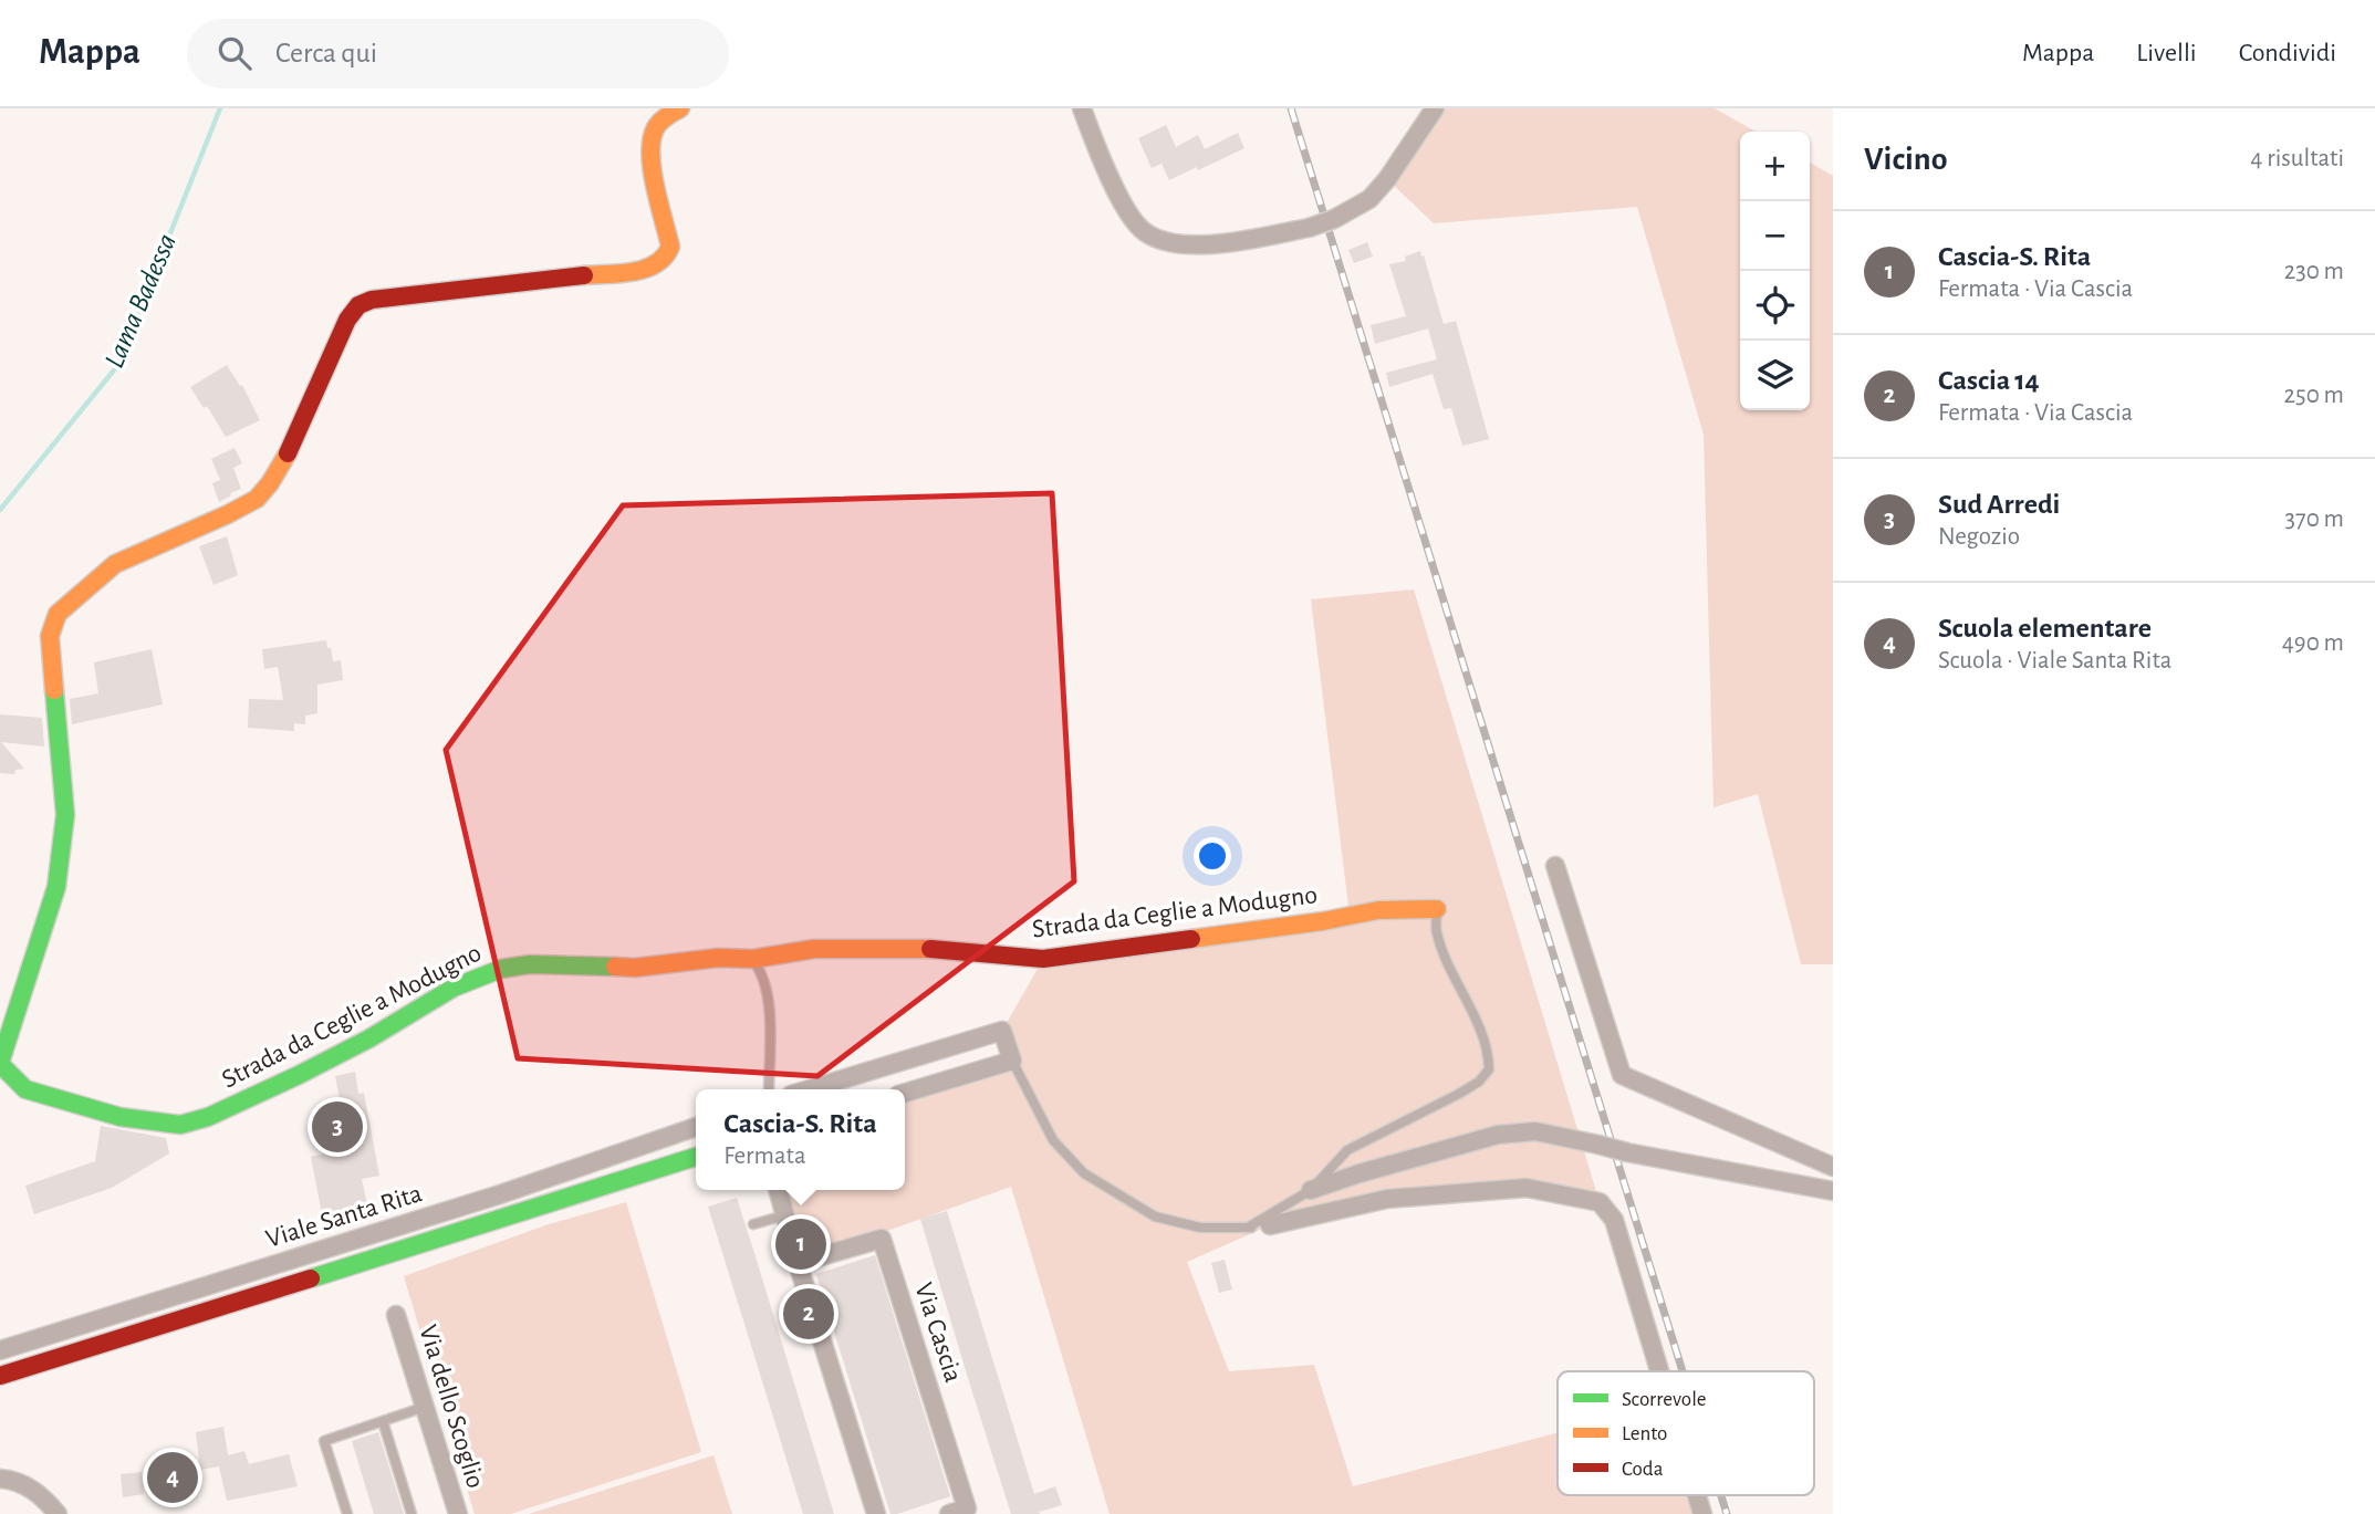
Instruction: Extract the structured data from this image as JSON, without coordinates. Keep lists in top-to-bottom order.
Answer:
{
  "streets": {
    "street": [
      "Strada da Ceglie a Modugno",
      "Viale Santa Rita",
      "Via Cascia",
      "Via dello Scoglio"
    ]
  },
  "water": ["Lama Badessa"],
  "legend": ["Scorrevole", "Lento", "Coda"],
  "page": {
    "header": "Mappa",
    "search": "Cerca qui",
    "nav": ["Mappa", "Livelli", "Condividi"],
    "heading": ["Vicino", "4 risultati"],
    "map_buttons": ["+", "−"],
    "list": [
      {
        "mark": "1",
        "name": "Cascia-S. Rita",
        "note": "Fermata · Via Cascia",
        "value": "230 m"
      },
      {
        "mark": "2",
        "name": "Cascia 14",
        "note": "Fermata · Via Cascia",
        "value": "250 m"
      },
      {
        "mark": "3",
        "name": "Sud Arredi",
        "note": "Negozio",
        "value": "370 m"
      },
      {
        "mark": "4",
        "name": "Scuola elementare",
        "note": "Scuola · Viale Santa Rita",
        "value": "490 m"
      }
    ],
    "popup": ["Cascia-S. Rita", "Fermata"],
    "pins": [
      "3",
      "1",
      "2",
      "4"
    ]
  }
}
